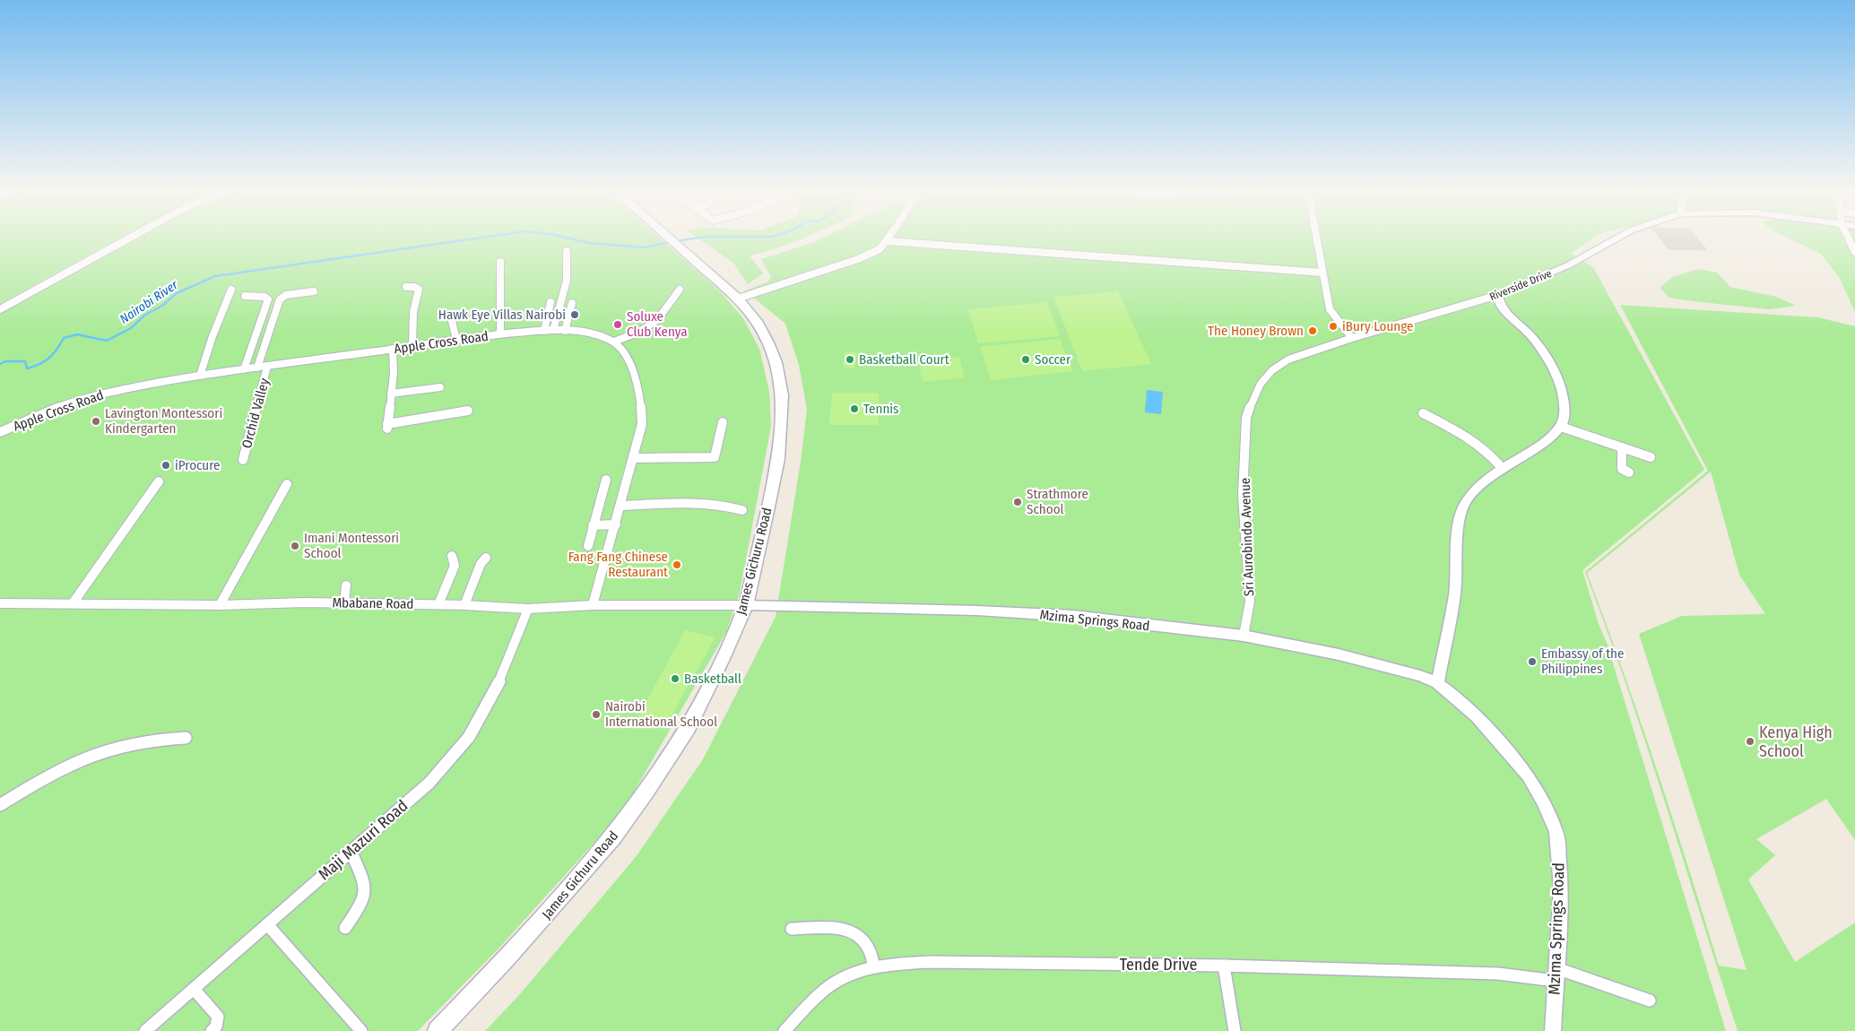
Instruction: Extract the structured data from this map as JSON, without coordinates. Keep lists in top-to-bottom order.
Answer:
{
  "streets": {
    "main road": ["James Gichuru Road"],
    "street": [
      "Riverside Drive",
      "Apple Cross Road",
      "Orchid Valley",
      "Sri Aurobindo Avenue",
      "Mbabane Road",
      "Mzima Springs Road",
      "Maji Mazuri Road",
      "Tende Drive"
    ]
  },
  "crossings": [
    ["Riverside Drive", "Sri Aurobindo Avenue"],
    ["Apple Cross Road", "Orchid Valley"],
    ["Sri Aurobindo Avenue", "Mzima Springs Road"],
    ["James Gichuru Road", "Mbabane Road"],
    ["James Gichuru Road", "Mzima Springs Road"],
    ["Mbabane Road", "Mzima Springs Road"],
    ["Mbabane Road", "Maji Mazuri Road"],
    ["Mzima Springs Road", "Tende Drive"]
  ],
  "water": ["Nairobi River"],
  "places": [
    "Hawk Eye Villas Nairobi",
    "Soluxe Club Kenya",
    "iBury Lounge",
    "The Honey Brown",
    "Basketball Court",
    "Soccer",
    "Tennis",
    "Lavington Montessori Kindergarten",
    "iProcure",
    "Strathmore School",
    "Imani Montessori School",
    "Fang Fang Chinese Restaurant",
    "Embassy of the Philippines",
    "Basketball",
    "Nairobi International School",
    "Kenya High School"
  ]
}
